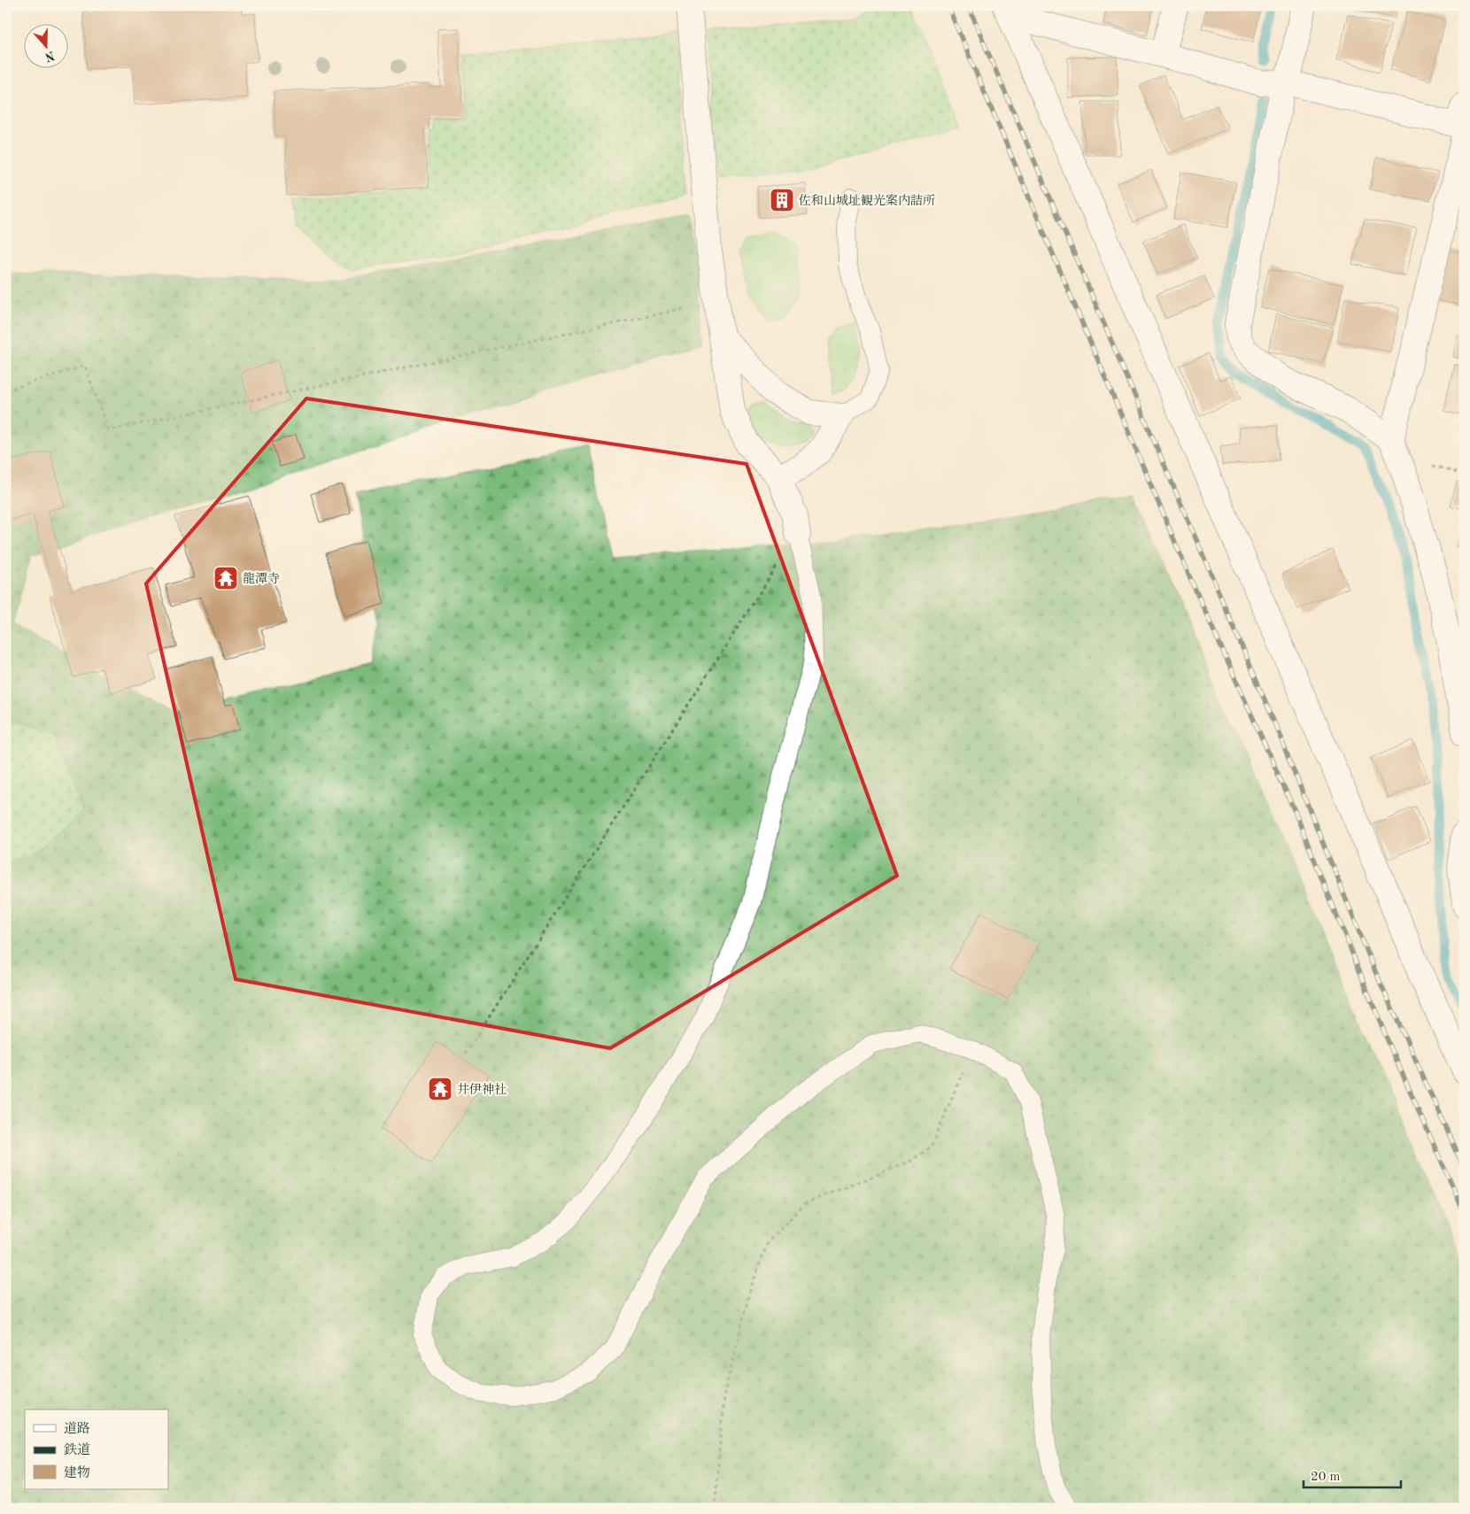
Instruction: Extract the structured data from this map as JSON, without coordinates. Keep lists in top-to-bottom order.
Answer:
{
  "places": {
    "building": ["佐和山城址観光案内詰所"],
    "temple": ["龍潭寺", "井伊神社"]
  },
  "legend": ["道路", "鉄道", "建物"],
  "scale_bar": "20 m",
  "north": "bottom"
}
